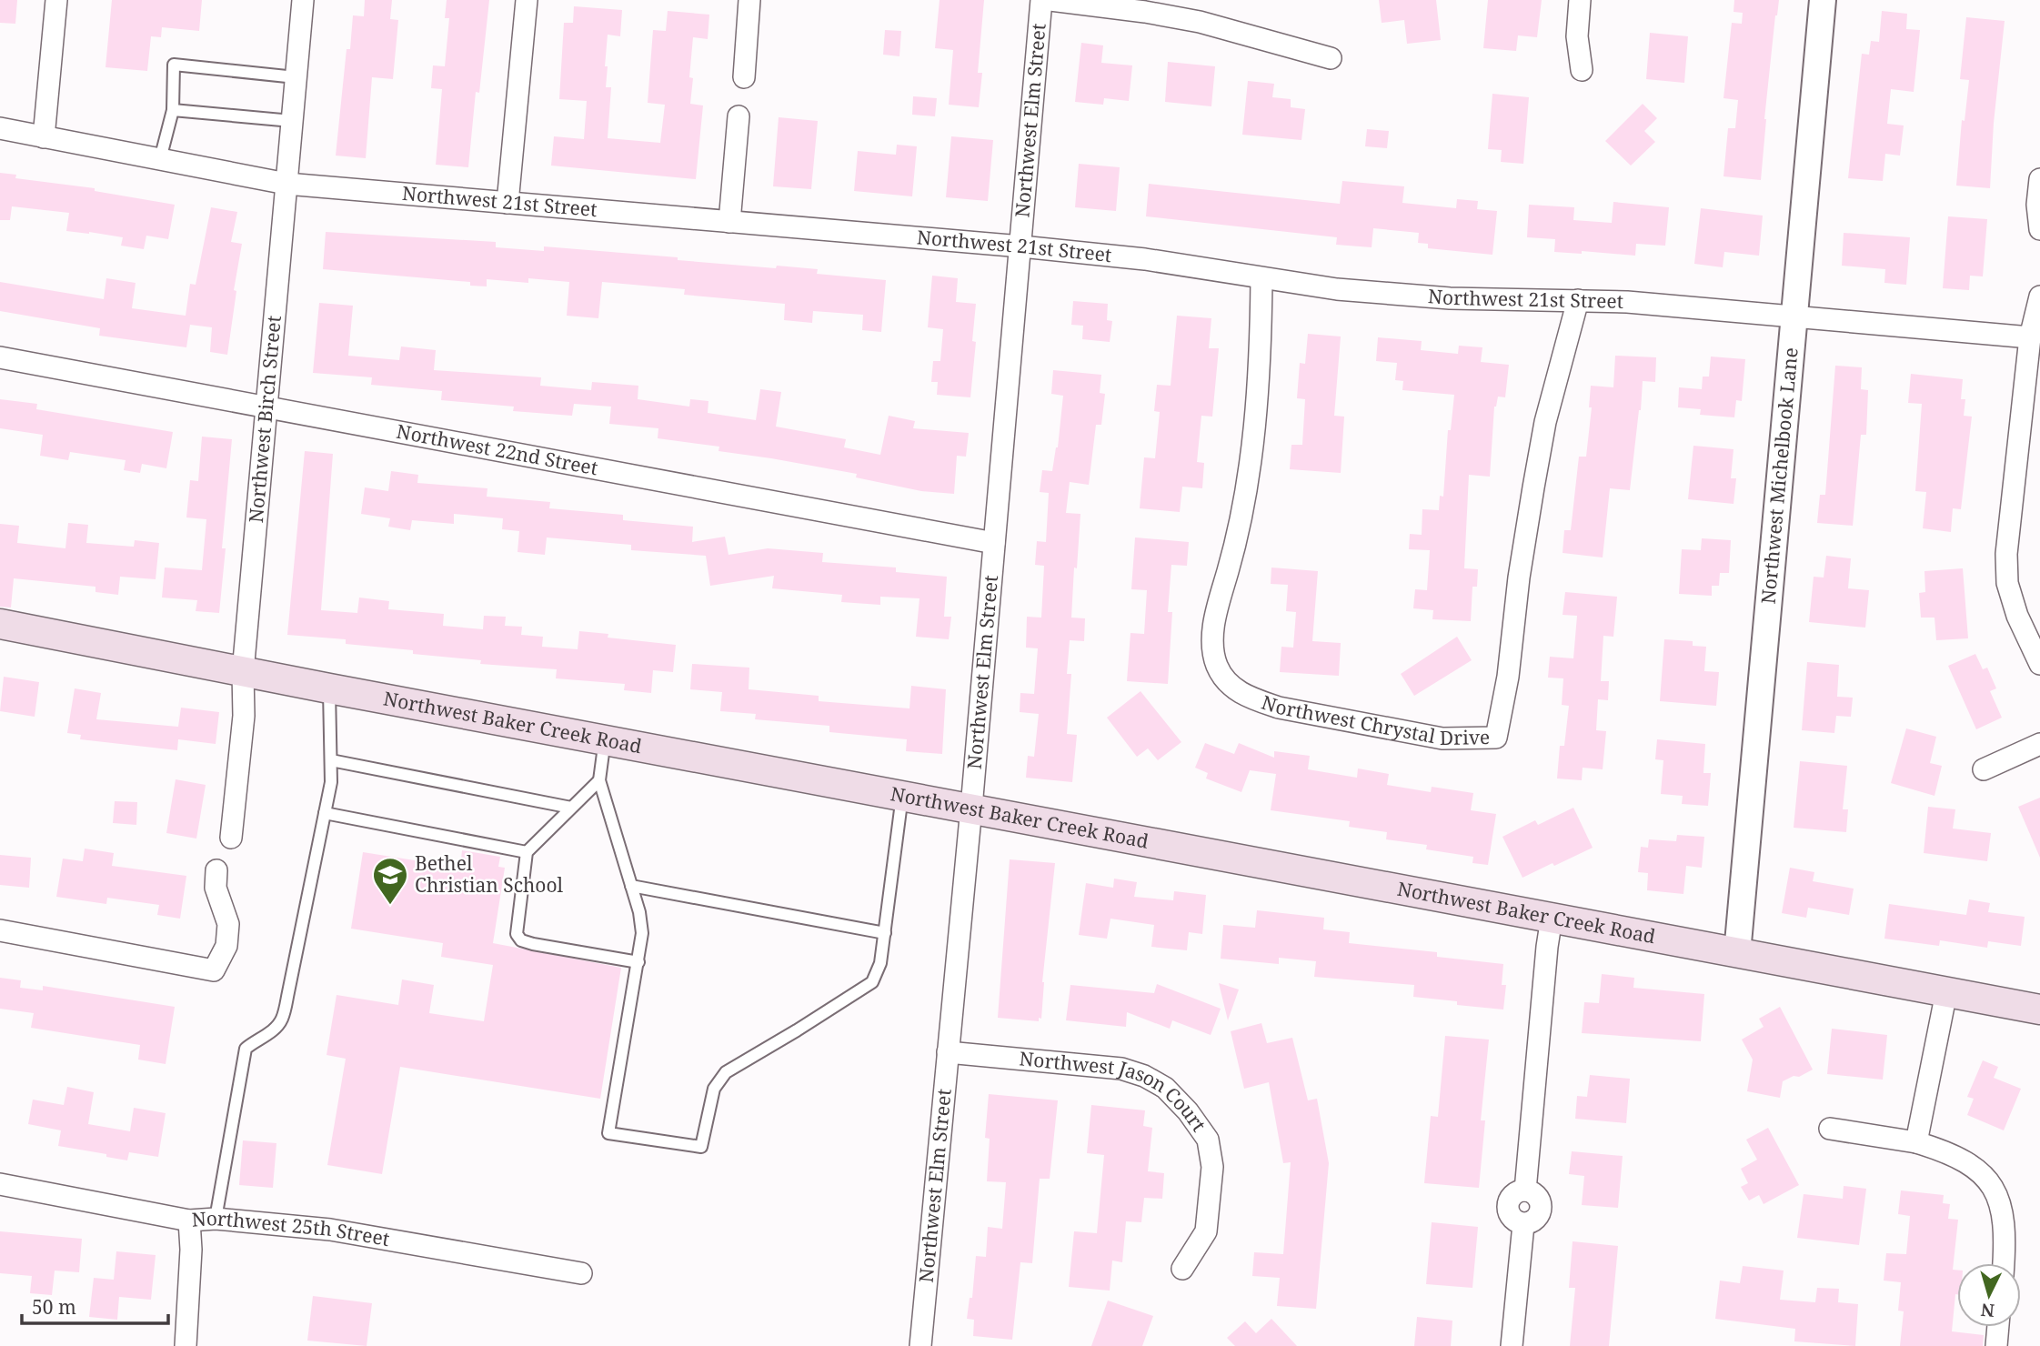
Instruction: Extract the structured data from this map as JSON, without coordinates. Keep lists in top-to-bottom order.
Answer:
{
  "streets": {
    "main road": ["Northwest Baker Creek Road"],
    "street": [
      "Northwest Elm Street",
      "Northwest 21st Street",
      "Northwest Birch Street",
      "Northwest 22nd Street",
      "Northwest Michelbook Lane",
      "Northwest Chrystal Drive",
      "Northwest Jason Court",
      "Northwest 25th Street"
    ]
  },
  "crossings": [
    ["Northwest Elm Street", "Northwest 21st Street"],
    ["Northwest Elm Street", "Northwest 22nd Street"],
    ["Northwest Elm Street", "Northwest Baker Creek Road"],
    ["Northwest Elm Street", "Northwest Jason Court"],
    ["Northwest 21st Street", "Northwest Birch Street"],
    ["Northwest 21st Street", "Northwest Michelbook Lane"],
    ["Northwest 21st Street", "Northwest Chrystal Drive"],
    ["Northwest Birch Street", "Northwest 22nd Street"],
    ["Northwest Birch Street", "Northwest Baker Creek Road"],
    ["Northwest Michelbook Lane", "Northwest Baker Creek Road"]
  ],
  "places": {
    "school or university": ["Bethel Christian School"]
  },
  "scale_bar": "50 m",
  "north": "bottom"
}
